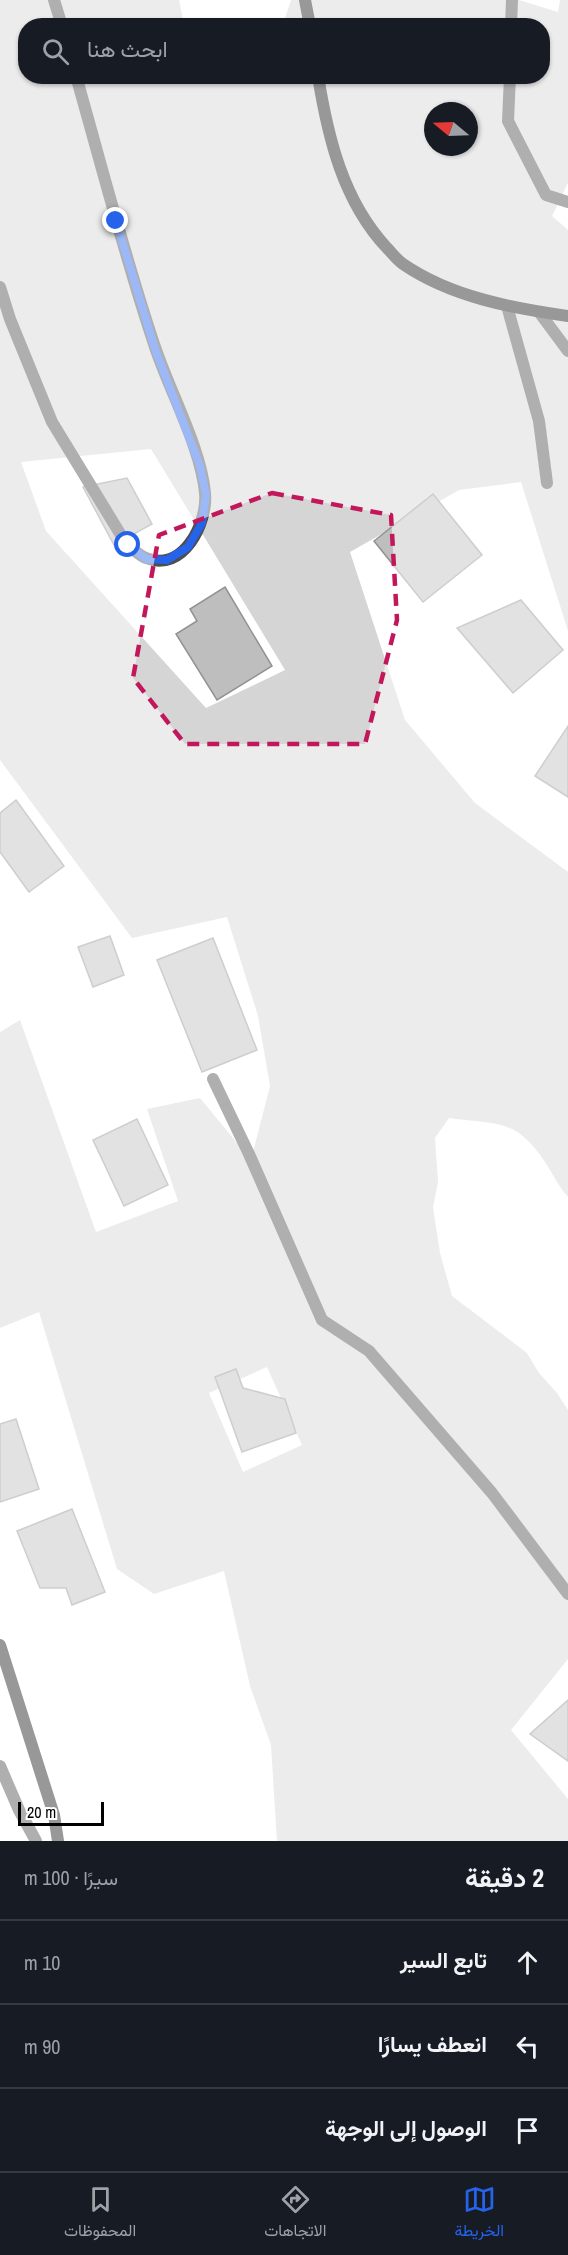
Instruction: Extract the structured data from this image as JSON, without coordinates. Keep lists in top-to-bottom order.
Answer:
{
  "scale_bar": "20 m",
  "north": "left",
  "page": {
    "search": "ابحث هنا",
    "scale": "20 m",
    "heading": ["2 دقيقة", "سيرًا · 100 m"],
    "list": [
      ["تابع السير", "10 m"],
      ["انعطف يسارًا", "90 m"],
      "الوصول إلى الوجهة"
    ],
    "nav": ["الخريطة", "الاتجاهات", "المحفوظات"]
  }
}
